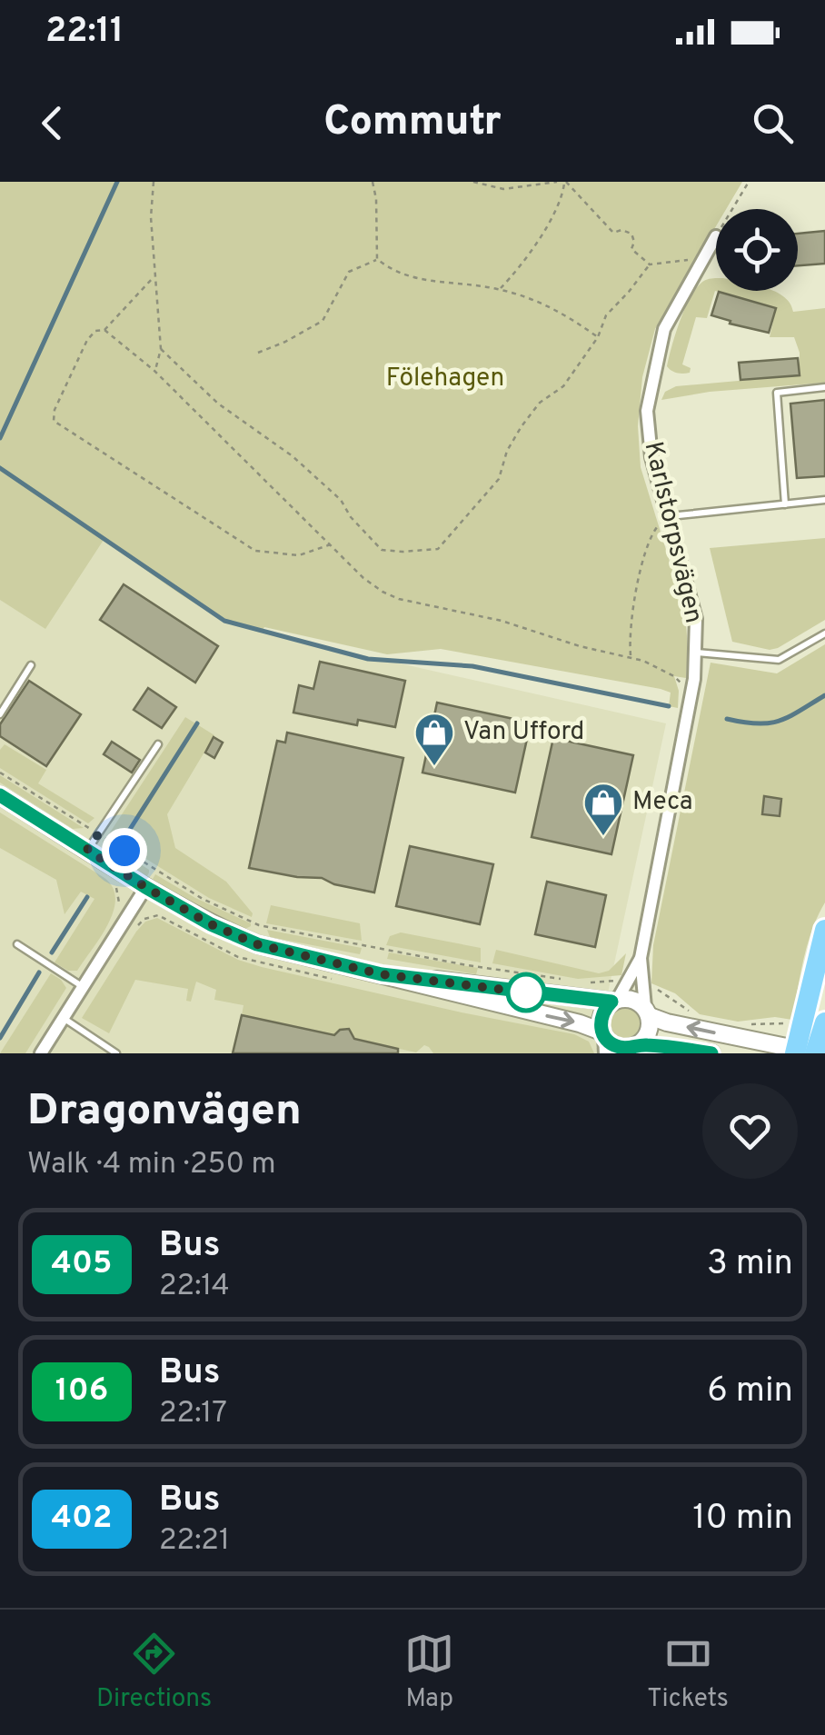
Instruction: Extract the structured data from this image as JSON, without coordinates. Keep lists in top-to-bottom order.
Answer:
{
  "streets": {
    "street": ["Karlstorpsvägen"]
  },
  "parks": ["Fölehagen"],
  "places": {
    "shop": ["Van Ufford", "Meca"]
  },
  "lines": ["bus line 405"],
  "page": {
    "status": "22:11",
    "header": "Commutr",
    "heading": ["Dragonvägen", "Walk · 4 min · 250 m"],
    "list": [
      {
        "mark": "405",
        "name": "Bus",
        "note": "22:14",
        "value": "3 min"
      },
      {
        "mark": "106",
        "name": "Bus",
        "note": "22:17",
        "value": "6 min"
      },
      {
        "mark": "402",
        "name": "Bus",
        "note": "22:21",
        "value": "10 min"
      }
    ],
    "tabs": ["Directions", "Map", "Tickets"]
  }
}
